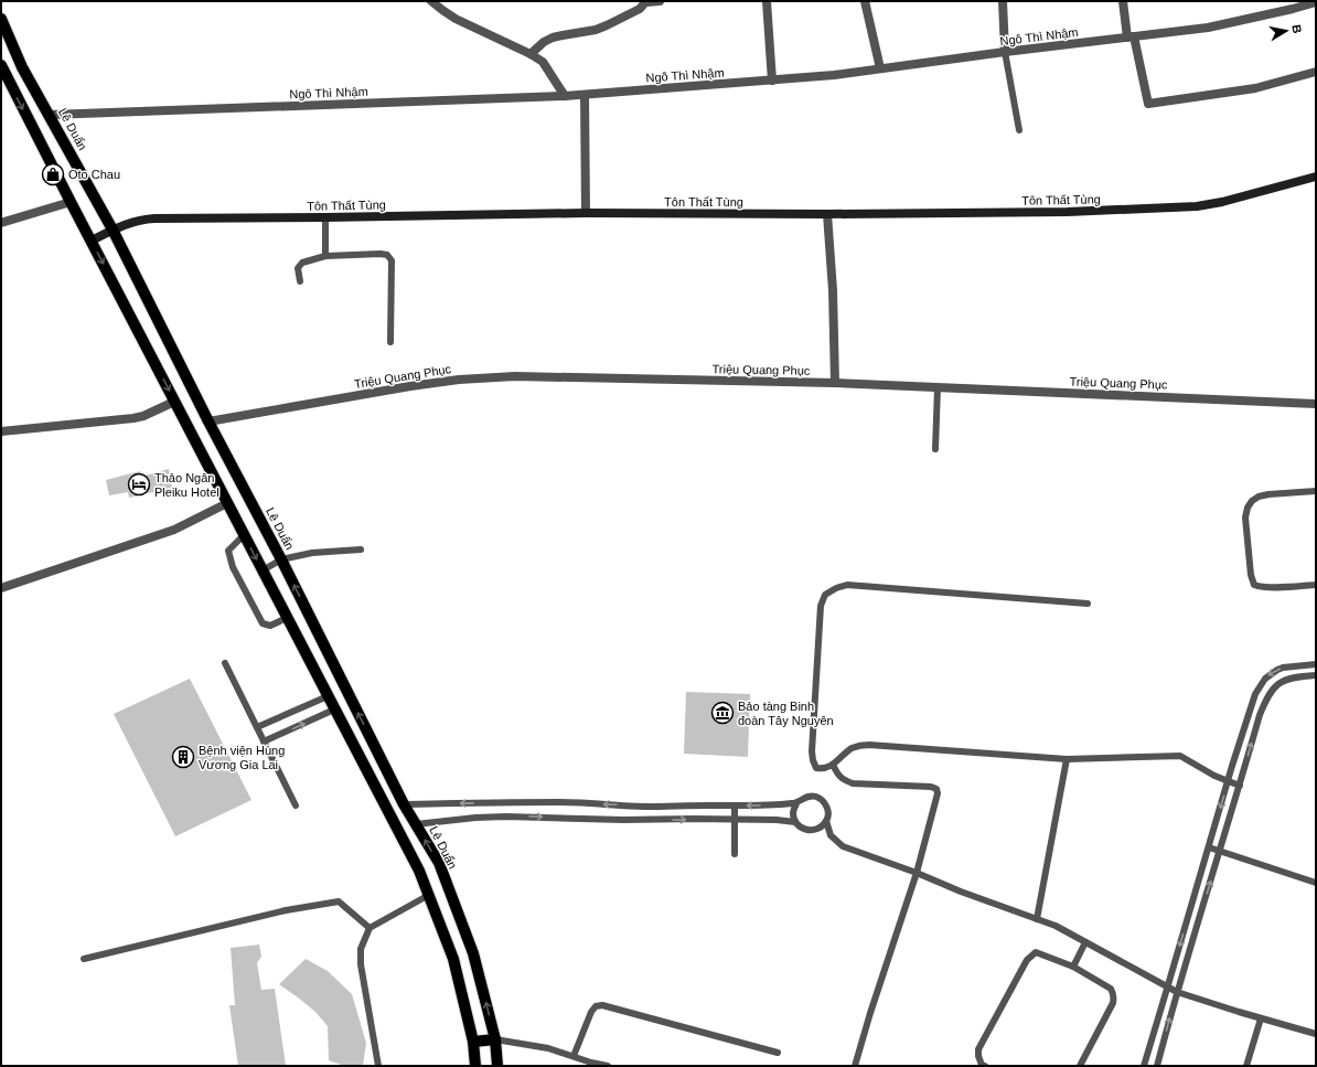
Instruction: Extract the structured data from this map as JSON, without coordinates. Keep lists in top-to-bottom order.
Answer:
{
  "streets": {
    "main road": ["Lê Duẩn"],
    "street": ["Ngô Thì Nhậm", "Tôn Thất Tùng", "Triệu Quang Phục"]
  },
  "crossings": [
    ["Ngô Thì Nhậm", "Lê Duẩn"],
    ["Lê Duẩn", "Tôn Thất Tùng"],
    ["Lê Duẩn", "Triệu Quang Phục"]
  ],
  "places": {
    "shop": ["Oto Chau"],
    "hotel": ["Thảo Ngân Pleiku Hotel"],
    "museum": ["Bảo tàng Binh đoàn Tây Nguyên"],
    "building": ["Bệnh viện Hùng Vương Gia Lai"]
  },
  "north": "right"
}
